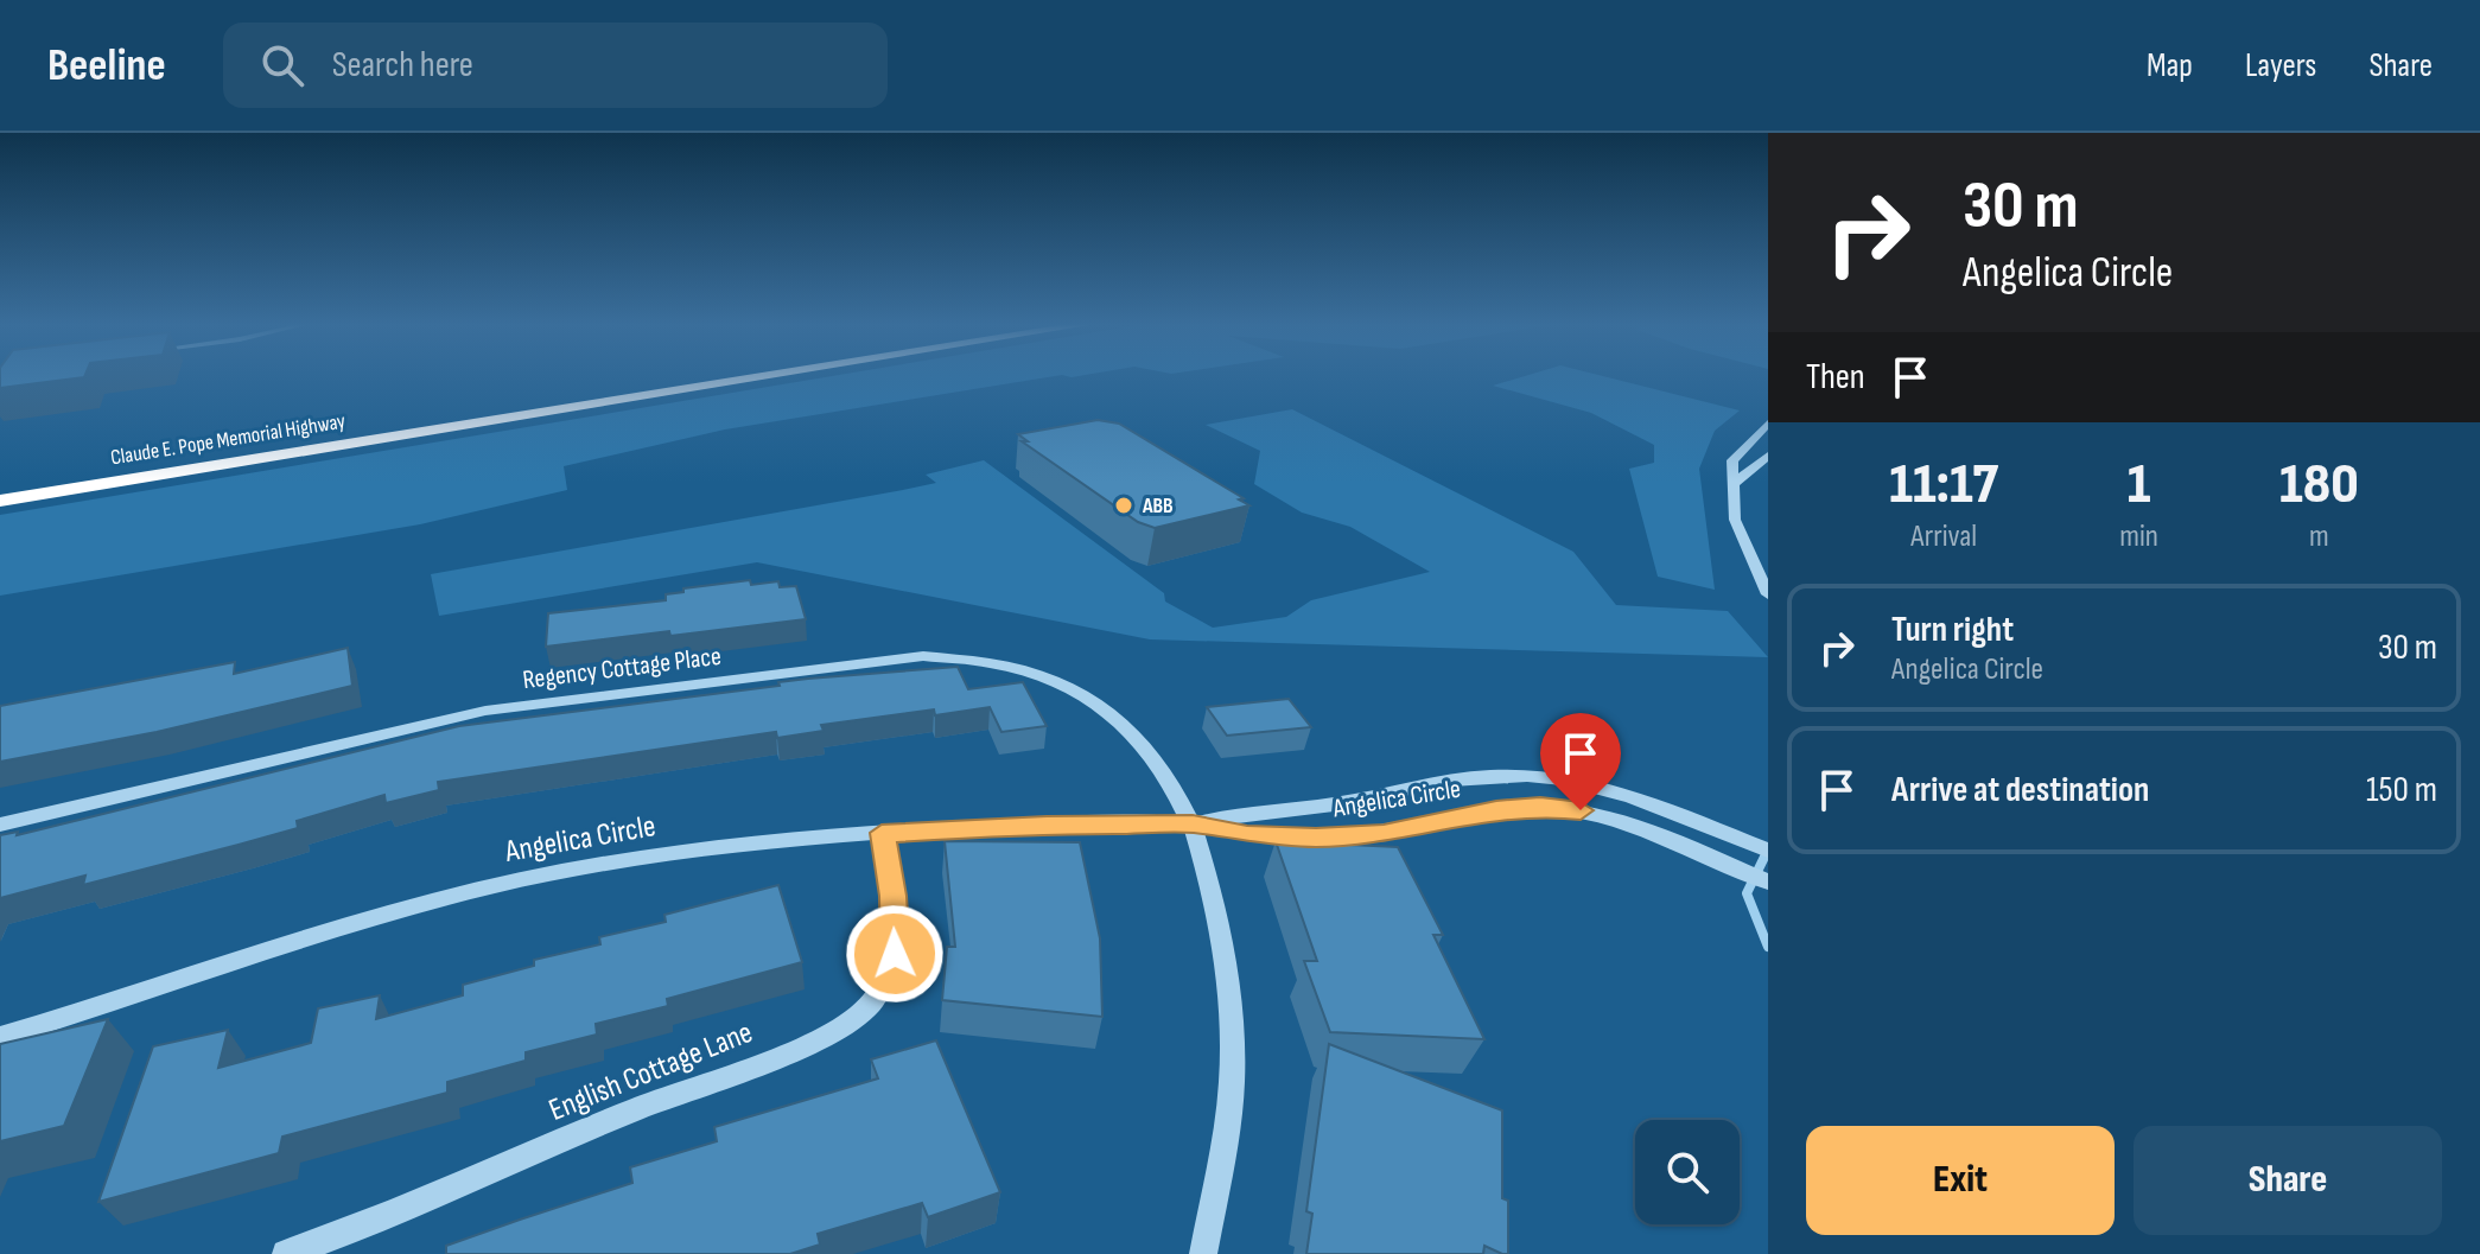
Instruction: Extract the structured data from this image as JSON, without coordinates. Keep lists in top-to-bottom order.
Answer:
{
  "streets": {
    "highway": ["Claude E. Pope Memorial Highway"],
    "street": ["Regency Cottage Place", "Angelica Circle", "English Cottage Lane"]
  },
  "crossings": [
    ["Regency Cottage Place", "Angelica Circle"],
    ["Angelica Circle", "English Cottage Lane"]
  ],
  "places": ["ABB"],
  "page": {
    "header": "Beeline",
    "search": "Search here",
    "nav": ["Map", "Layers", "Share"],
    "turn": ["30 m", "Angelica Circle"],
    "then": "Then",
    "eta": [
      "11:17",
      "Arrival",
      "1",
      "min",
      "180",
      "m"
    ],
    "list": [
      {
        "name": "Turn right",
        "note": "Angelica Circle",
        "value": "30 m"
      },
      {
        "name": "Arrive at destination",
        "value": "150 m"
      }
    ],
    "buttons": ["Exit", "Share"]
  }
}
